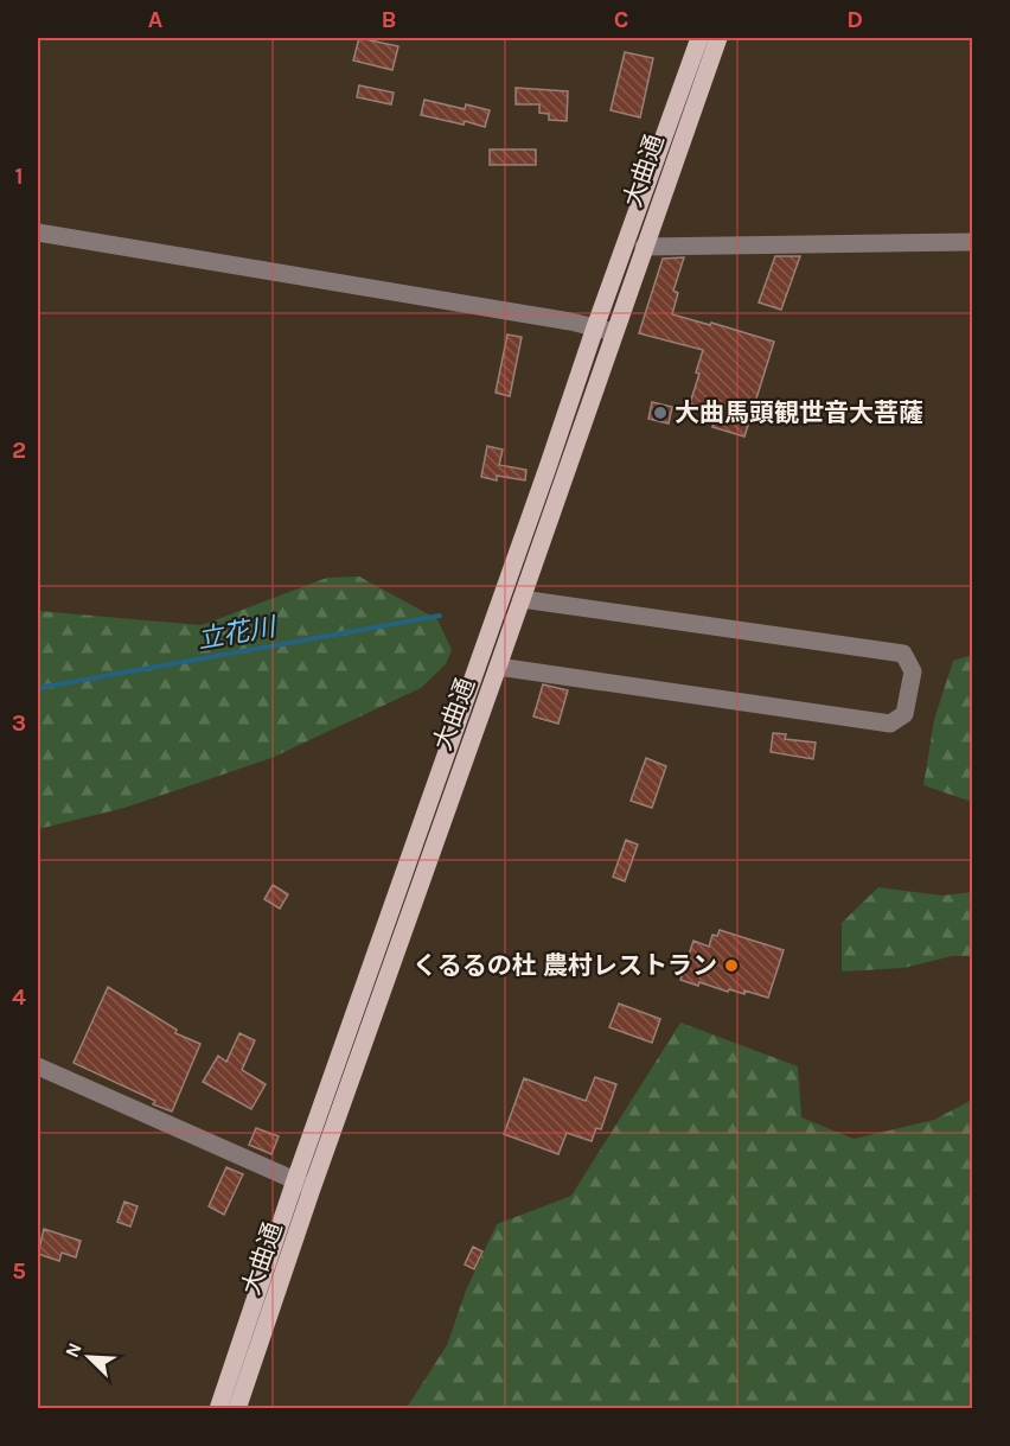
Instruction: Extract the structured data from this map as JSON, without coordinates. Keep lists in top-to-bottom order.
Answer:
{
  "streets": {
    "main road": ["大曲通"]
  },
  "water": ["立花川"],
  "places": ["大曲馬頭観世音大菩薩", "くるるの杜 農村レストラン"],
  "north": "top left",
  "grid": {
    "columns": [
      "A",
      "B",
      "C",
      "D"
    ],
    "rows": [
      "1",
      "2",
      "3",
      "4",
      "5"
    ]
  }
}
